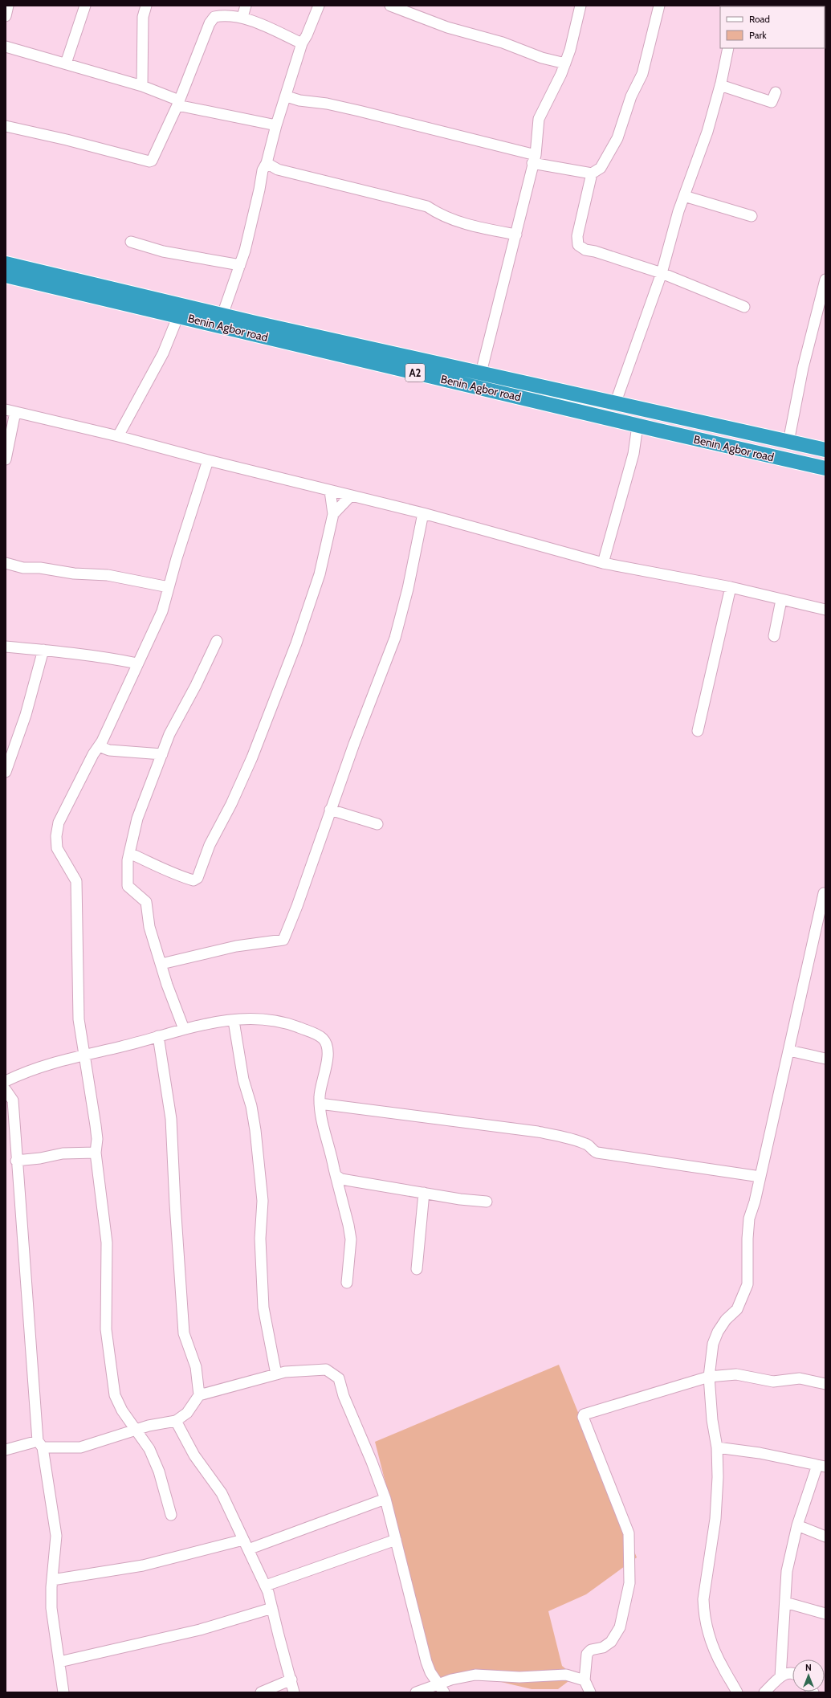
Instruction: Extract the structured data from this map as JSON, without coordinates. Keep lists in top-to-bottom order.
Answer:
{
  "streets": {
    "highway": ["Benin Agbor road", "A2"]
  },
  "legend": ["Road", "Park"],
  "north": "top"
}
